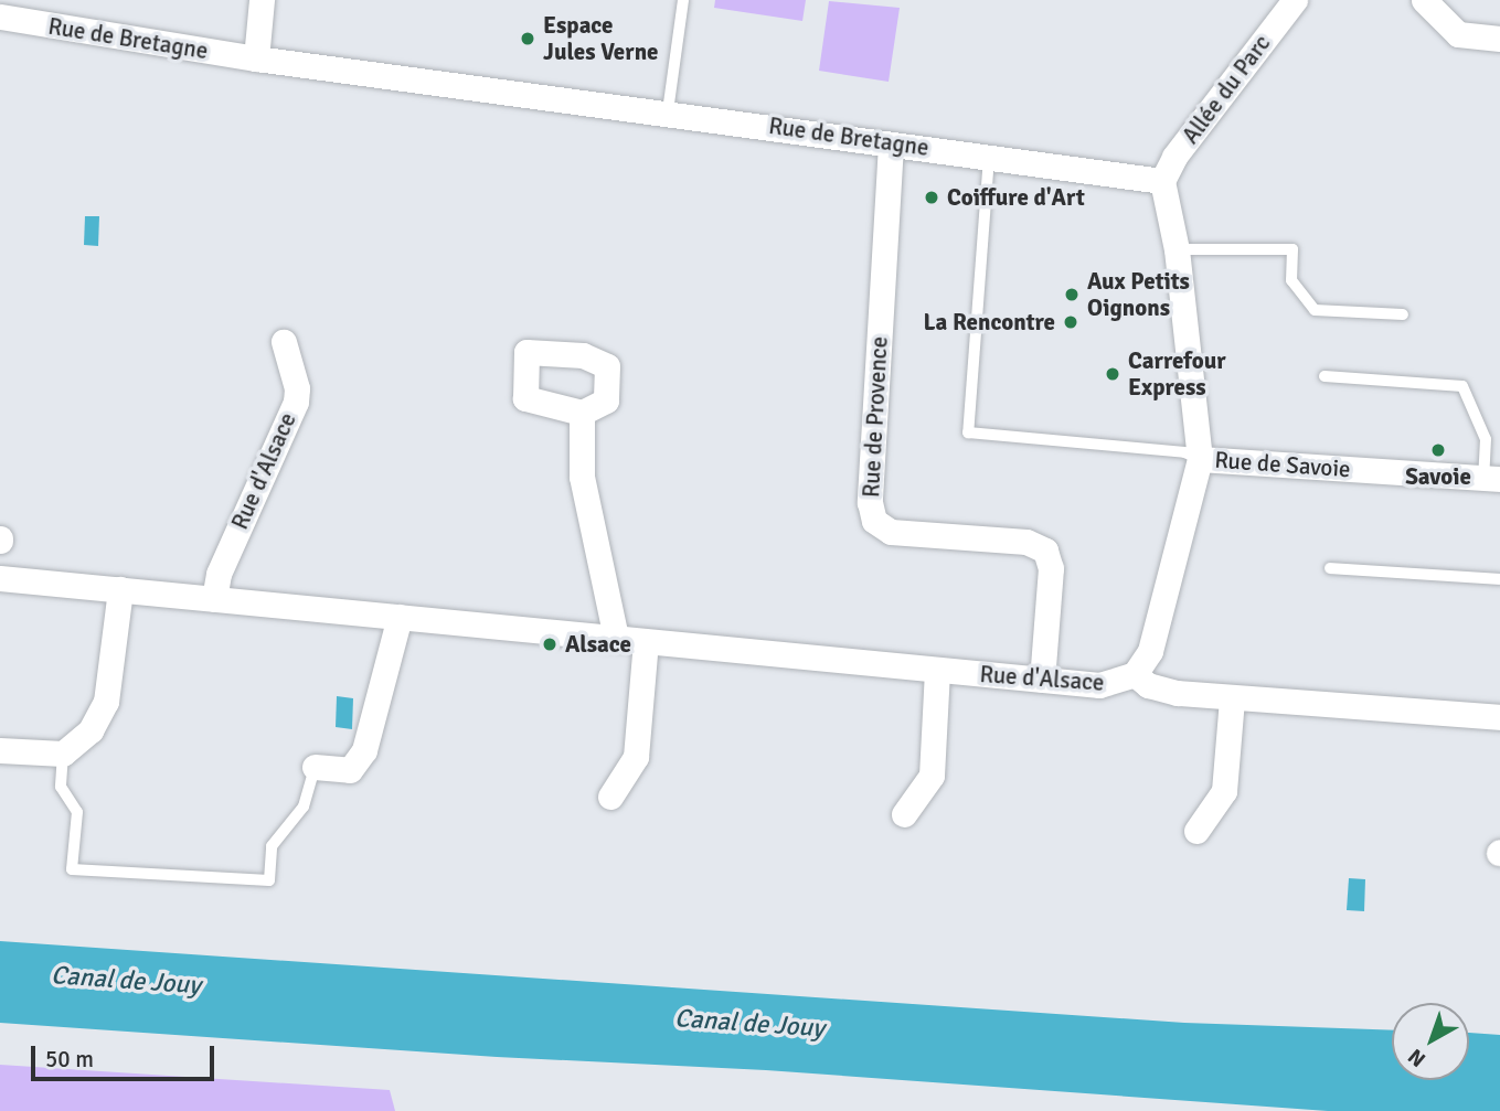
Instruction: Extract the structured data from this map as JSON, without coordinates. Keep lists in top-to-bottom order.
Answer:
{
  "streets": {
    "street": [
      "Rue de Bretagne",
      "Allée du Parc",
      "Rue de Provence",
      "Rue de Savoie",
      "Rue d'Alsace"
    ]
  },
  "crossings": [
    ["Rue de Bretagne", "Allée du Parc"],
    ["Rue de Bretagne", "Rue de Provence"],
    ["Rue de Provence", "Rue d'Alsace"],
    ["Rue de Savoie", "Rue d'Alsace"]
  ],
  "water": ["Canal de Jouy"],
  "places": [
    "Espace Jules Verne",
    "Coiffure d'Art",
    "Aux Petits Oignons",
    "La Rencontre",
    "Carrefour Express",
    "Savoie",
    "Alsace"
  ],
  "scale_bar": "50 m",
  "north": "bottom left"
}
